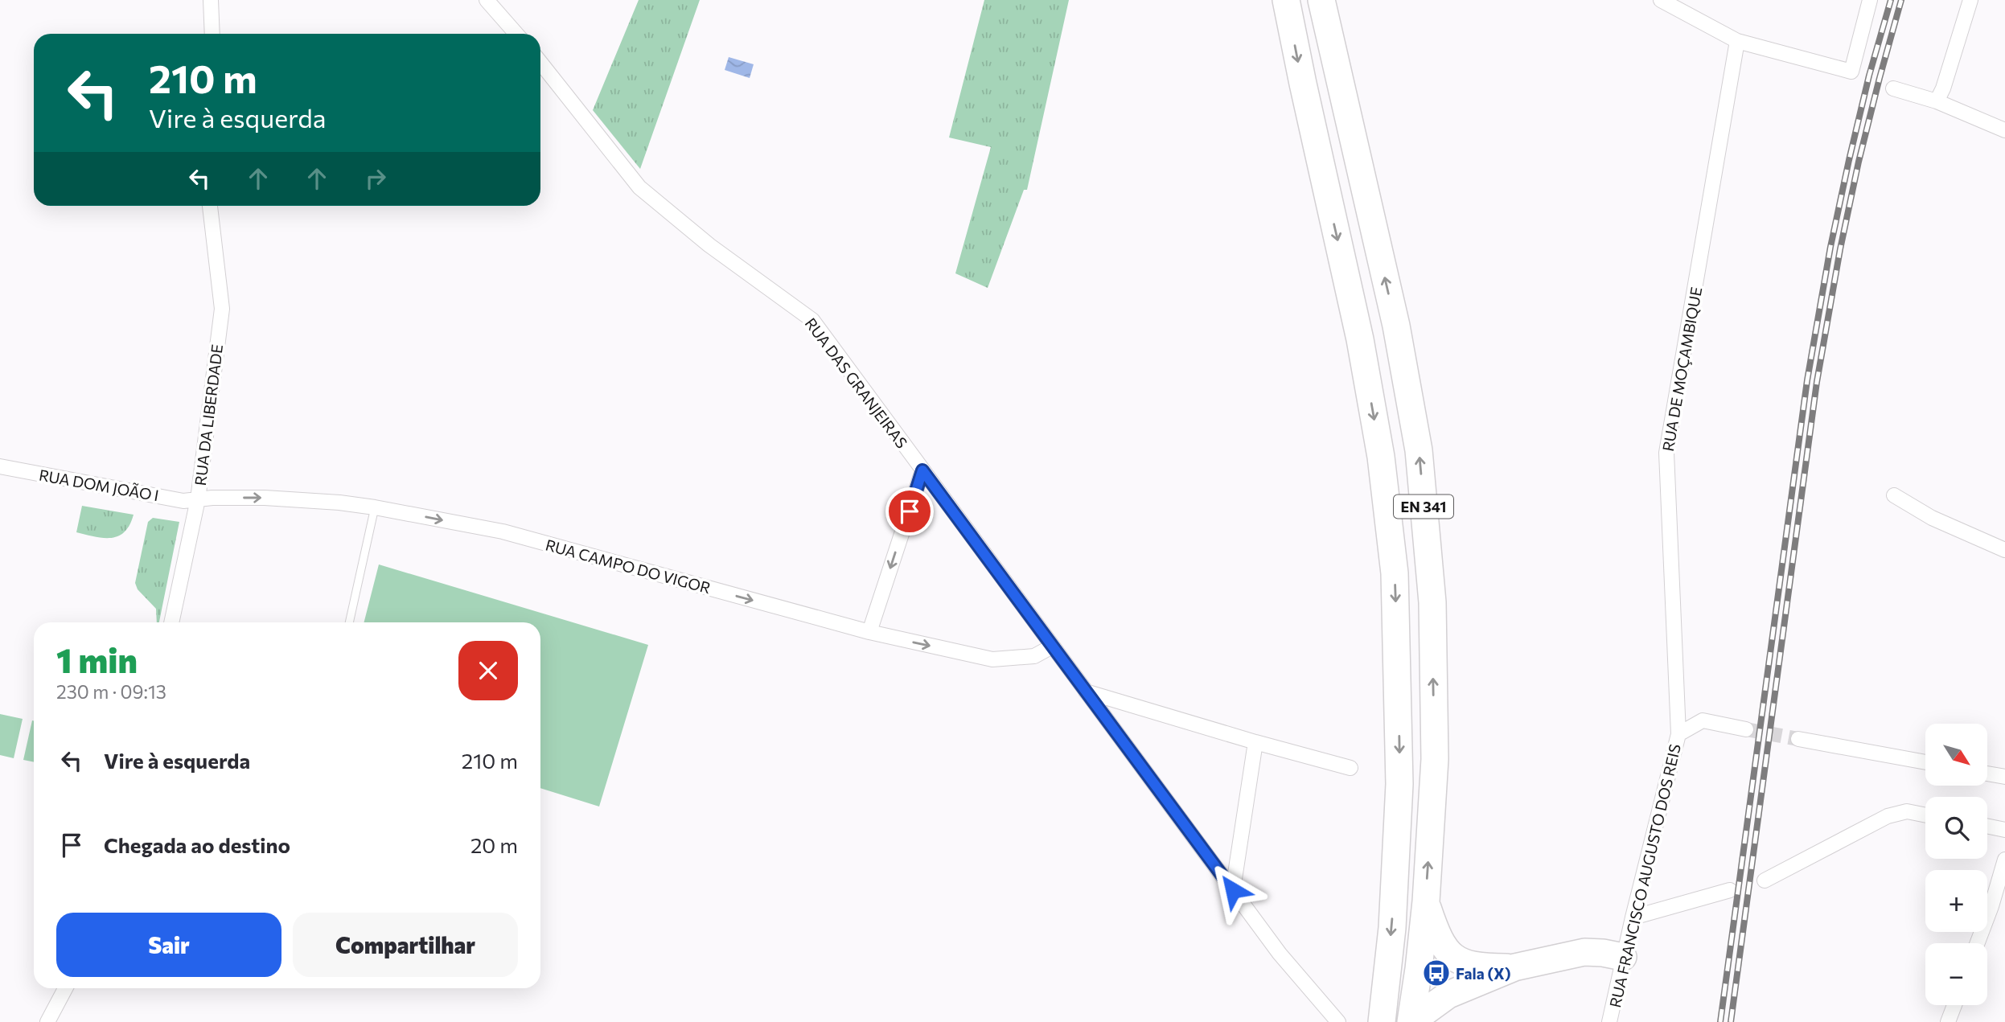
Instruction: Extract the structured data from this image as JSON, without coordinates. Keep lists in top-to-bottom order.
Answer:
{
  "streets": {
    "highway": ["EN 341"],
    "street": [
      "RUA DE MOÇAMBIQUE",
      "RUA DAS GRANJEIRAS",
      "RUA DA LIBERDADE",
      "RUA DOM JOÃO I",
      "RUA CAMPO DO VIGOR",
      "RUA FRANCISCO AUGUSTO DOS REIS"
    ]
  },
  "crossings": [
    ["RUA DE MOÇAMBIQUE", "RUA FRANCISCO AUGUSTO DOS REIS"],
    ["RUA DAS GRANJEIRAS", "RUA CAMPO DO VIGOR"],
    ["RUA DA LIBERDADE", "RUA DOM JOÃO I"],
    ["RUA DA LIBERDADE", "RUA CAMPO DO VIGOR"],
    ["RUA DOM JOÃO I", "RUA CAMPO DO VIGOR"]
  ],
  "one_way": ["RUA CAMPO DO VIGOR"],
  "places": {
    "bus stop": ["Fala (X)"]
  },
  "north": "bottom right",
  "page": {
    "turn": ["210 m", "Vire à esquerda"],
    "heading": ["1 min", "230 m · 09:13"],
    "list": [
      {
        "name": "Vire à esquerda",
        "value": "210 m"
      },
      {
        "name": "Chegada ao destino",
        "value": "20 m"
      }
    ],
    "map_buttons": ["+", "−"],
    "buttons": ["Sair", "Compartilhar"]
  }
}
